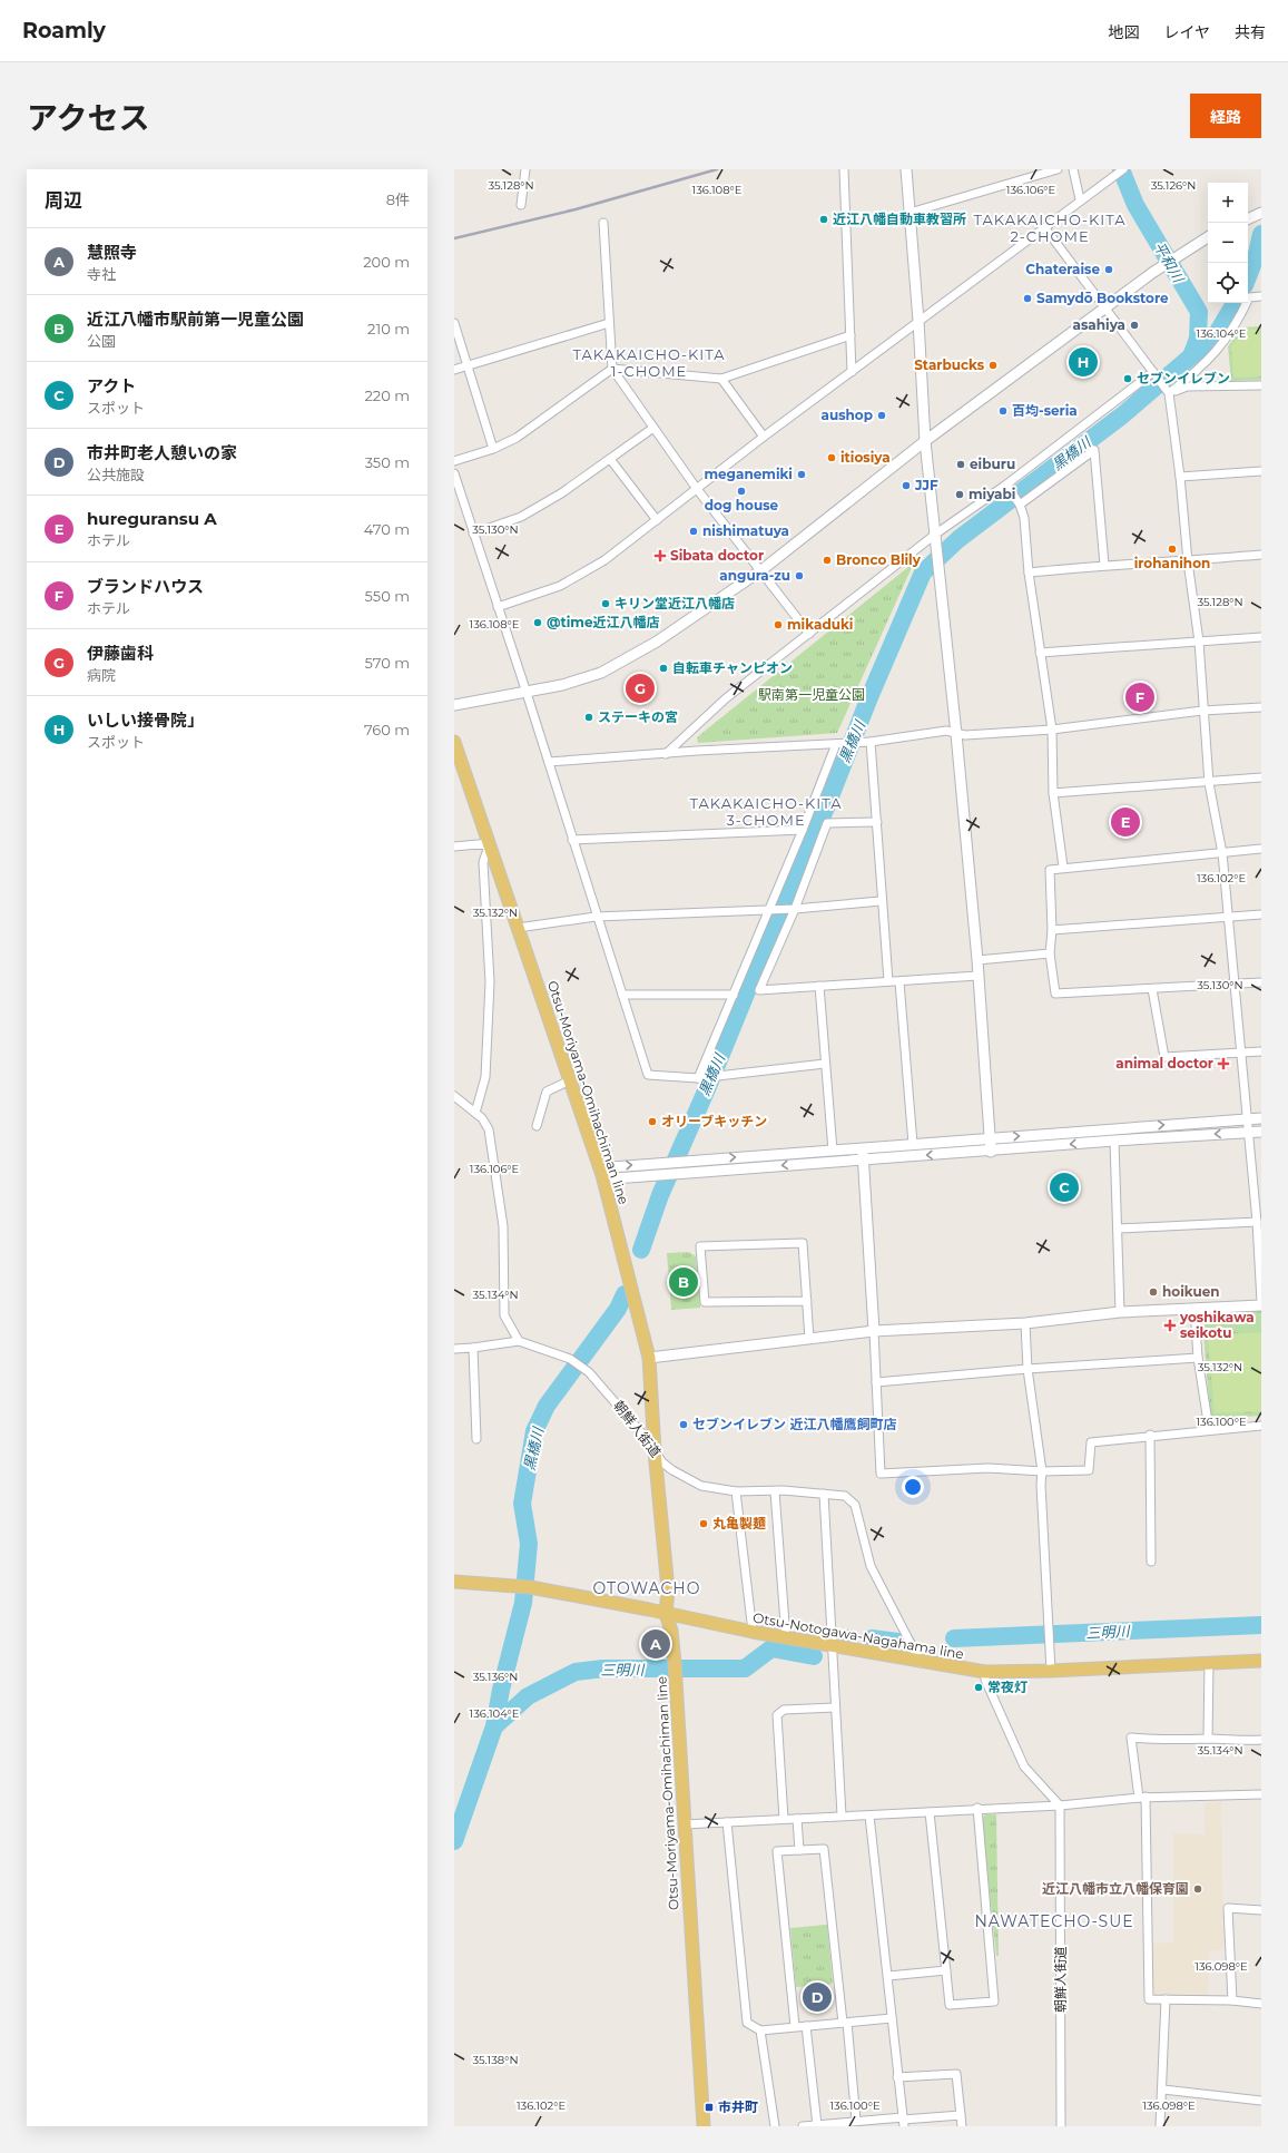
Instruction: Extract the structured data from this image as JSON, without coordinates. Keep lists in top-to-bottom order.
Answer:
{
  "streets": {
    "main road": ["Otsu-Moriyama-Omihachiman line", "Otsu-Notogawa-Nagahama line"],
    "street": ["朝鮮人街道"]
  },
  "crossings": [
    ["Otsu-Moriyama-Omihachiman line", "朝鮮人街道"],
    ["Otsu-Moriyama-Omihachiman line", "Otsu-Notogawa-Nagahama line"],
    ["朝鮮人街道", "Otsu-Notogawa-Nagahama line"]
  ],
  "districts": [
    "TAKAKAICHO-KITA 2-CHOME",
    "TAKAKAICHO-KITA 1-CHOME",
    "TAKAKAICHO-KITA 3-CHOME",
    "OTOWACHO",
    "NAWATECHO-SUE"
  ],
  "water": ["平和川", "黒橋川", "三明川"],
  "parks": ["駅南第一児童公園"],
  "places": {
    "other": [
      "近江八幡自動車教習所",
      "Chateraise",
      "Samydō Bookstore",
      "asahiya",
      "Starbucks",
      "セブンイレブン",
      "百均-seria",
      "aushop",
      "itiosiya",
      "eiburu",
      "meganemiki",
      "JJF",
      "dog house",
      "miyabi",
      "nishimatuya",
      "irohanihon",
      "Bronco Blily",
      "angura-zu",
      "キリン堂近江八幡店",
      "@time近江八幡店",
      "mikaduki",
      "自転車チャンピオン",
      "ステーキの宮",
      "オリーブキッチン",
      "hoikuen",
      "セブンイレブン 近江八幡鷹飼町店",
      "丸亀製麺",
      "常夜灯",
      "近江八幡市立八幡保育園"
    ],
    "health": ["Sibata doctor", "animal doctor", "yoshikawa seikotu"],
    "transit": ["市井町"]
  },
  "page": {
    "header": "Roamly",
    "nav": ["地図", "レイヤ", "共有"],
    "title": "アクセス",
    "buttons": "経路",
    "heading": ["周辺", "8件"],
    "map_buttons": ["+", "−"],
    "list": [
      {
        "mark": "A",
        "name": "慧照寺",
        "note": "寺社",
        "value": "200 m"
      },
      {
        "mark": "B",
        "name": "近江八幡市駅前第一児童公園",
        "note": "公園",
        "value": "210 m"
      },
      {
        "mark": "C",
        "name": "アクト",
        "note": "スポット",
        "value": "220 m"
      },
      {
        "mark": "D",
        "name": "市井町老人憩いの家",
        "note": "公共施設",
        "value": "350 m"
      },
      {
        "mark": "E",
        "name": "hureguransu A",
        "note": "ホテル",
        "value": "470 m"
      },
      {
        "mark": "F",
        "name": "ブランドハウス",
        "note": "ホテル",
        "value": "550 m"
      },
      {
        "mark": "G",
        "name": "伊藤歯科",
        "note": "病院",
        "value": "570 m"
      },
      {
        "mark": "H",
        "name": "いしい接骨院」",
        "note": "スポット",
        "value": "760 m"
      }
    ],
    "pins": [
      "H",
      "G",
      "F",
      "E",
      "C",
      "B",
      "A",
      "D"
    ]
  },
  "coordinates": [
    "35.128°N",
    "35.126°N",
    "136.108°E",
    "136.106°E",
    "136.104°E",
    "35.130°N",
    "136.102°E",
    "35.132°N",
    "35.134°N",
    "136.100°E",
    "35.136°N",
    "136.098°E",
    "35.138°N"
  ]
}
